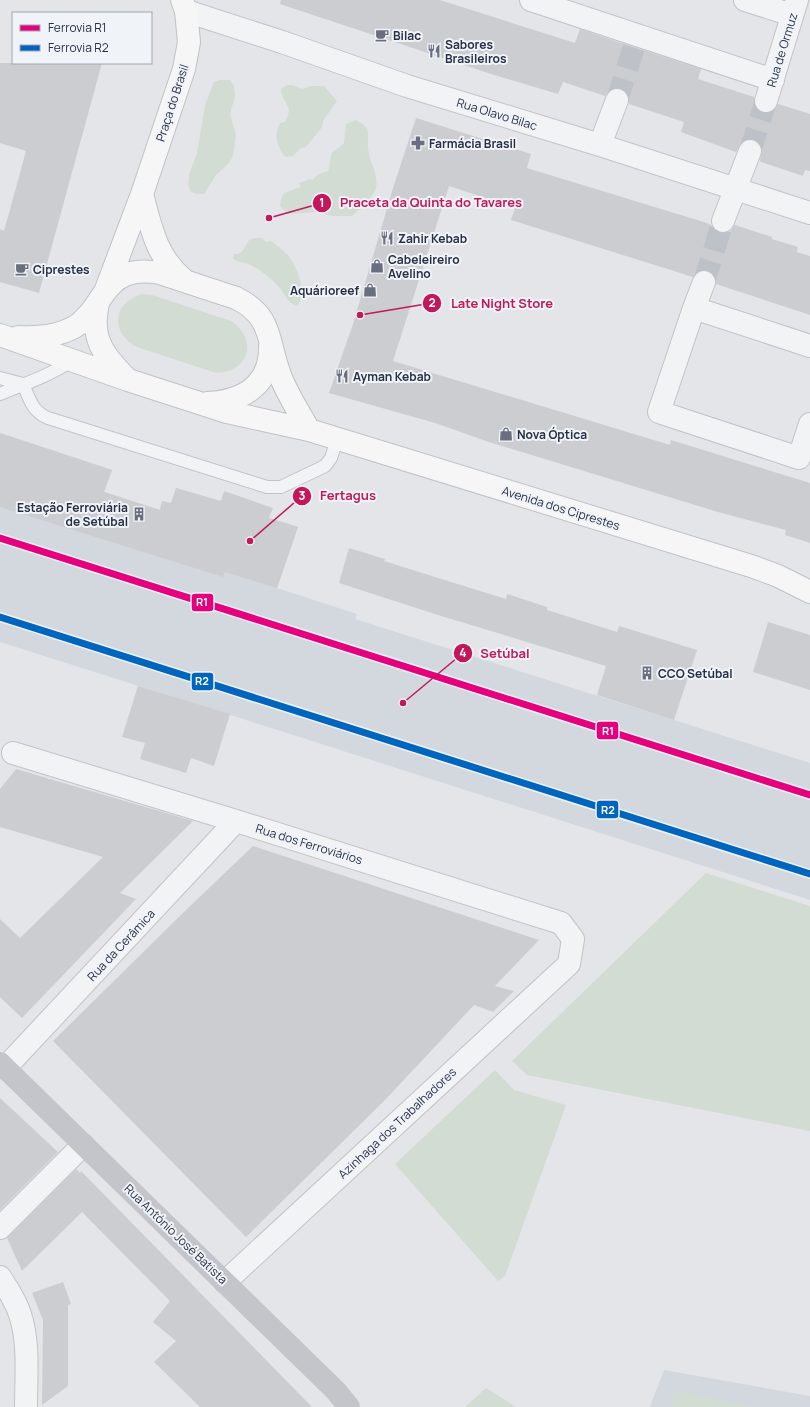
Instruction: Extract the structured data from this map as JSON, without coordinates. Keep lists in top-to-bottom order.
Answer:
{
  "streets": {
    "main road": ["Praça do Brasil", "Avenida dos Ciprestes", "Rua António José Batista"],
    "street": [
      "Rua de Ormuz",
      "Rua Olavo Bilac",
      "Rua dos Ferroviários",
      "Rua da Cerâmica",
      "Azinhaga dos Trabalhadores"
    ]
  },
  "crossings": [
    ["Praça do Brasil", "Rua Olavo Bilac"],
    ["Praça do Brasil", "Avenida dos Ciprestes"],
    ["Rua dos Ferroviários", "Rua da Cerâmica"],
    ["Rua dos Ferroviários", "Azinhaga dos Trabalhadores"],
    ["Rua da Cerâmica", "Rua António José Batista"],
    ["Azinhaga dos Trabalhadores", "Rua António José Batista"]
  ],
  "places": {
    "cafe": ["Bilac", "Ciprestes"],
    "restaurant": ["Sabores Brasileiros", "Zahir Kebab", "Ayman Kebab"],
    "pharmacy": ["Farmácia Brasil"],
    "other": [
      "Praceta da Quinta do Tavares",
      "Late Night Store",
      "Fertagus",
      "Setúbal"
    ],
    "shop": ["Cabeleireiro Avelino", "Aquárioreef", "Nova Óptica"],
    "building": ["Estação Ferroviária de Setúbal", "CCO Setúbal"]
  },
  "lines": ["rail line R1", "rail line R2"],
  "legend": ["Ferrovia R1", "Ferrovia R2"]
}
